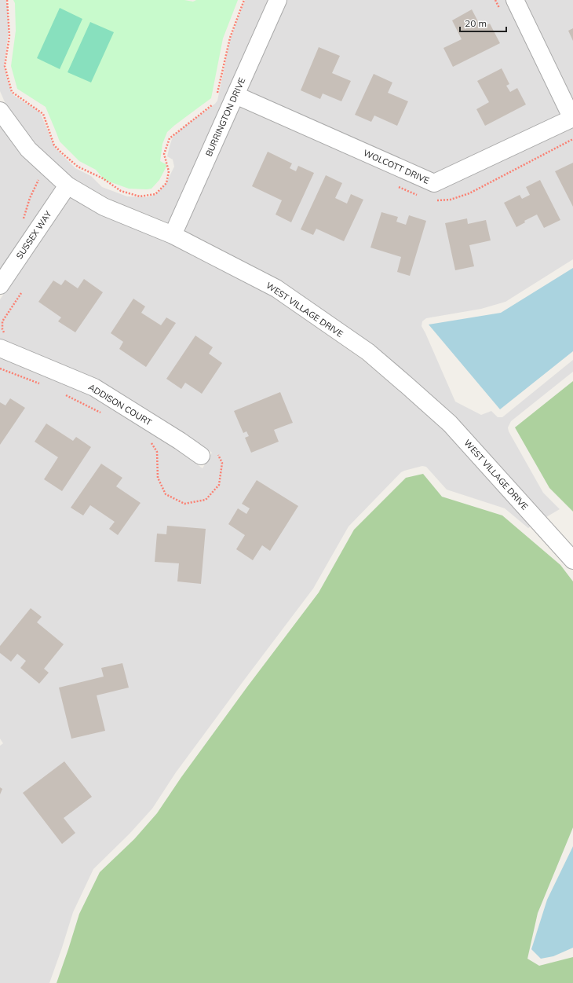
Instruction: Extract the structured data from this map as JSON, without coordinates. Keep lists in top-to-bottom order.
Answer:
{
  "streets": {
    "street": [
      "BURRINGTON DRIVE",
      "WOLCOTT DRIVE",
      "SUSSEX WAY",
      "WEST VILLAGE DRIVE",
      "ADDISON COURT"
    ]
  },
  "crossings": [
    ["BURRINGTON DRIVE", "WOLCOTT DRIVE"],
    ["BURRINGTON DRIVE", "WEST VILLAGE DRIVE"],
    ["SUSSEX WAY", "WEST VILLAGE DRIVE"]
  ],
  "scale_bar": "20 m"
}
